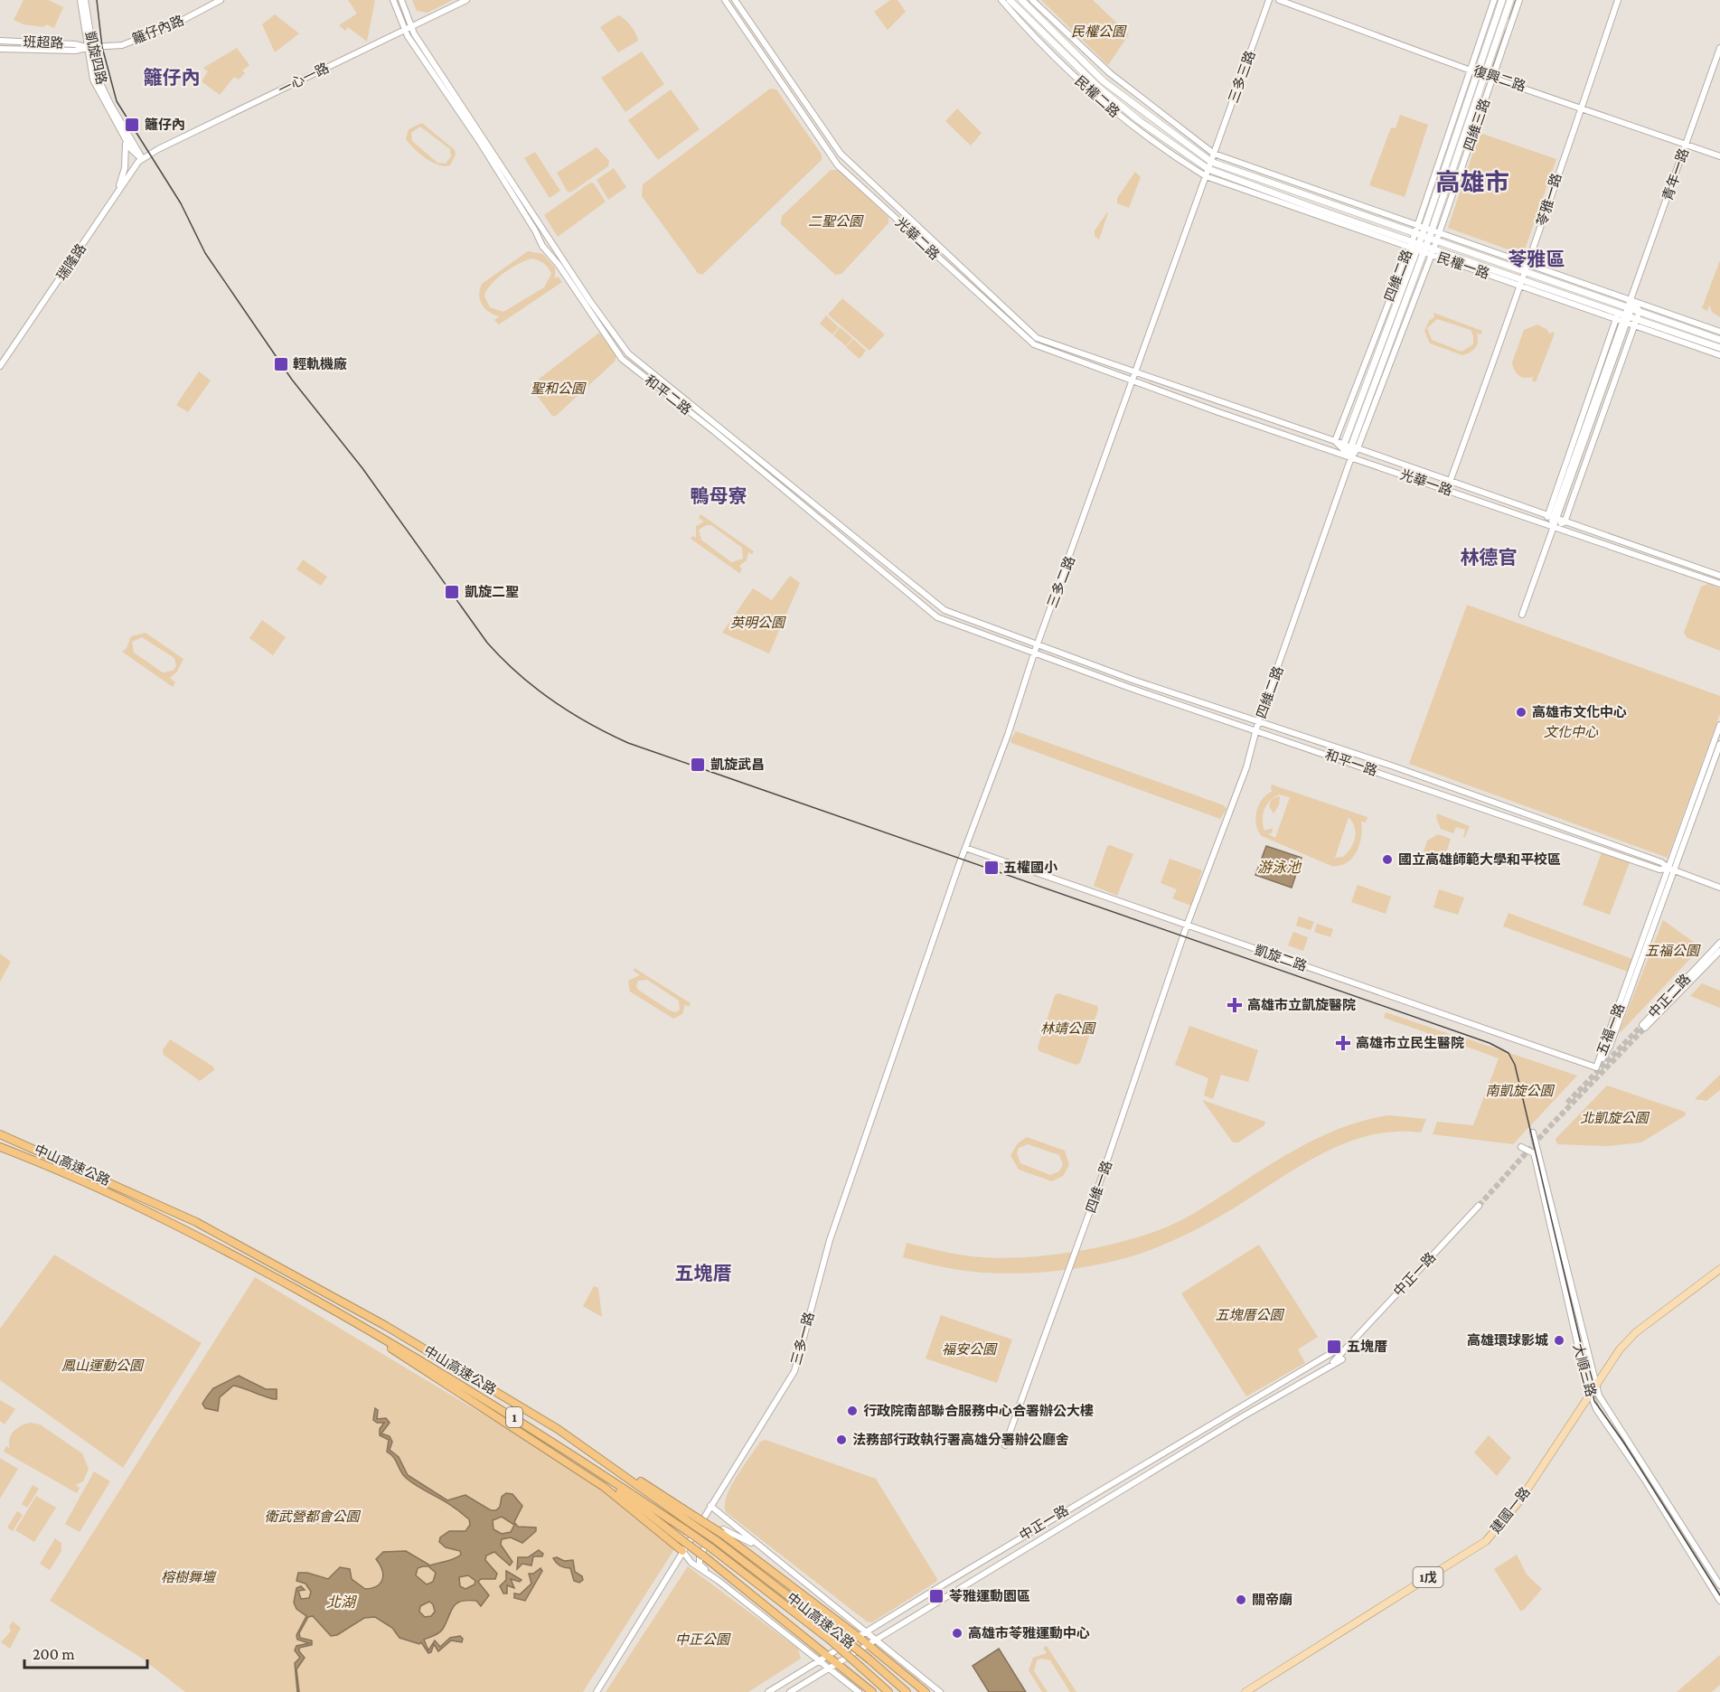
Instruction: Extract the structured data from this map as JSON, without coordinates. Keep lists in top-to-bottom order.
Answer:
{
  "streets": {
    "highway": ["中山高速公路", "1"],
    "main road": [
      "民權二路",
      "四維三路",
      "民權一路",
      "四維二路",
      "建國一路",
      "1戊"
    ],
    "street": [
      "籬仔內路",
      "班超路",
      "凱旋四路",
      "三多三路",
      "一心一路",
      "復興二路",
      "青年一路",
      "苓雅一路",
      "光華二路",
      "瑞隆路",
      "和平二路",
      "光華一路",
      "三多二路",
      "和平一路",
      "凱旋二路",
      "中正二路",
      "五福一路",
      "四維一路",
      "中正一路",
      "三多一路",
      "大順三路"
    ]
  },
  "crossings": [
    ["籬仔內路", "班超路"],
    ["籬仔內路", "凱旋四路"],
    ["班超路", "凱旋四路"],
    ["凱旋四路", "一心一路"],
    ["凱旋四路", "瑞隆路"],
    ["三多三路", "民權二路"],
    ["三多三路", "民權一路"],
    ["三多三路", "三多二路"],
    ["一心一路", "瑞隆路"],
    ["一心一路", "和平二路"],
    ["復興二路", "四維三路"],
    ["復興二路", "青年一路"],
    ["復興二路", "苓雅一路"],
    ["民權二路", "民權一路"],
    ["民權二路", "三多二路"],
    ["四維三路", "民權一路"],
    ["四維三路", "四維二路"],
    ["青年一路", "民權一路"],
    ["青年一路", "光華一路"],
    ["苓雅一路", "民權一路"],
    ["苓雅一路", "光華一路"],
    ["光華二路", "光華一路"],
    ["光華二路", "三多二路"],
    ["民權一路", "四維二路"],
    ["民權一路", "三多二路"],
    ["四維二路", "光華一路"],
    ["四維二路", "和平一路"],
    ["四維二路", "凱旋二路"],
    ["四維二路", "四維一路"],
    ["和平二路", "三多二路"],
    ["和平二路", "和平一路"],
    ["光華一路", "三多二路"],
    ["三多二路", "和平一路"],
    ["三多二路", "凱旋二路"],
    ["三多二路", "三多一路"],
    ["和平一路", "五福一路"],
    ["凱旋二路", "五福一路"],
    ["凱旋二路", "四維一路"],
    ["大順三路", "建國一路"]
  ],
  "districts": [
    "籬仔內",
    "高雄市",
    "苓雅區",
    "鴨母寮",
    "林德官",
    "五塊厝"
  ],
  "water": ["游泳池", "北湖"],
  "parks": [
    "民權公園",
    "二聖公園",
    "聖和公園",
    "英明公園",
    "文化中心",
    "五福公園",
    "林靖公園",
    "南凱旋公園",
    "北凱旋公園",
    "五塊厝公園",
    "福安公園",
    "鳳山運動公園",
    "衛武營都會公園",
    "榕樹舞壇",
    "中正公園"
  ],
  "places": {
    "transit": [
      "籬仔內",
      "輕軌機廠",
      "凱旋二聖",
      "凱旋武昌",
      "五權國小",
      "五塊厝",
      "苓雅運動園區"
    ],
    "other": [
      "高雄市文化中心",
      "國立高雄師範大學和平校區",
      "高雄環球影城",
      "行政院南部聯合服務中心合署辦公大樓",
      "法務部行政執行署高雄分署辦公廳舍",
      "關帝廟",
      "高雄市苓雅運動中心"
    ],
    "health": ["高雄市立凱旋醫院", "高雄市立民生醫院"]
  },
  "scale_bar": "200 m"
}
